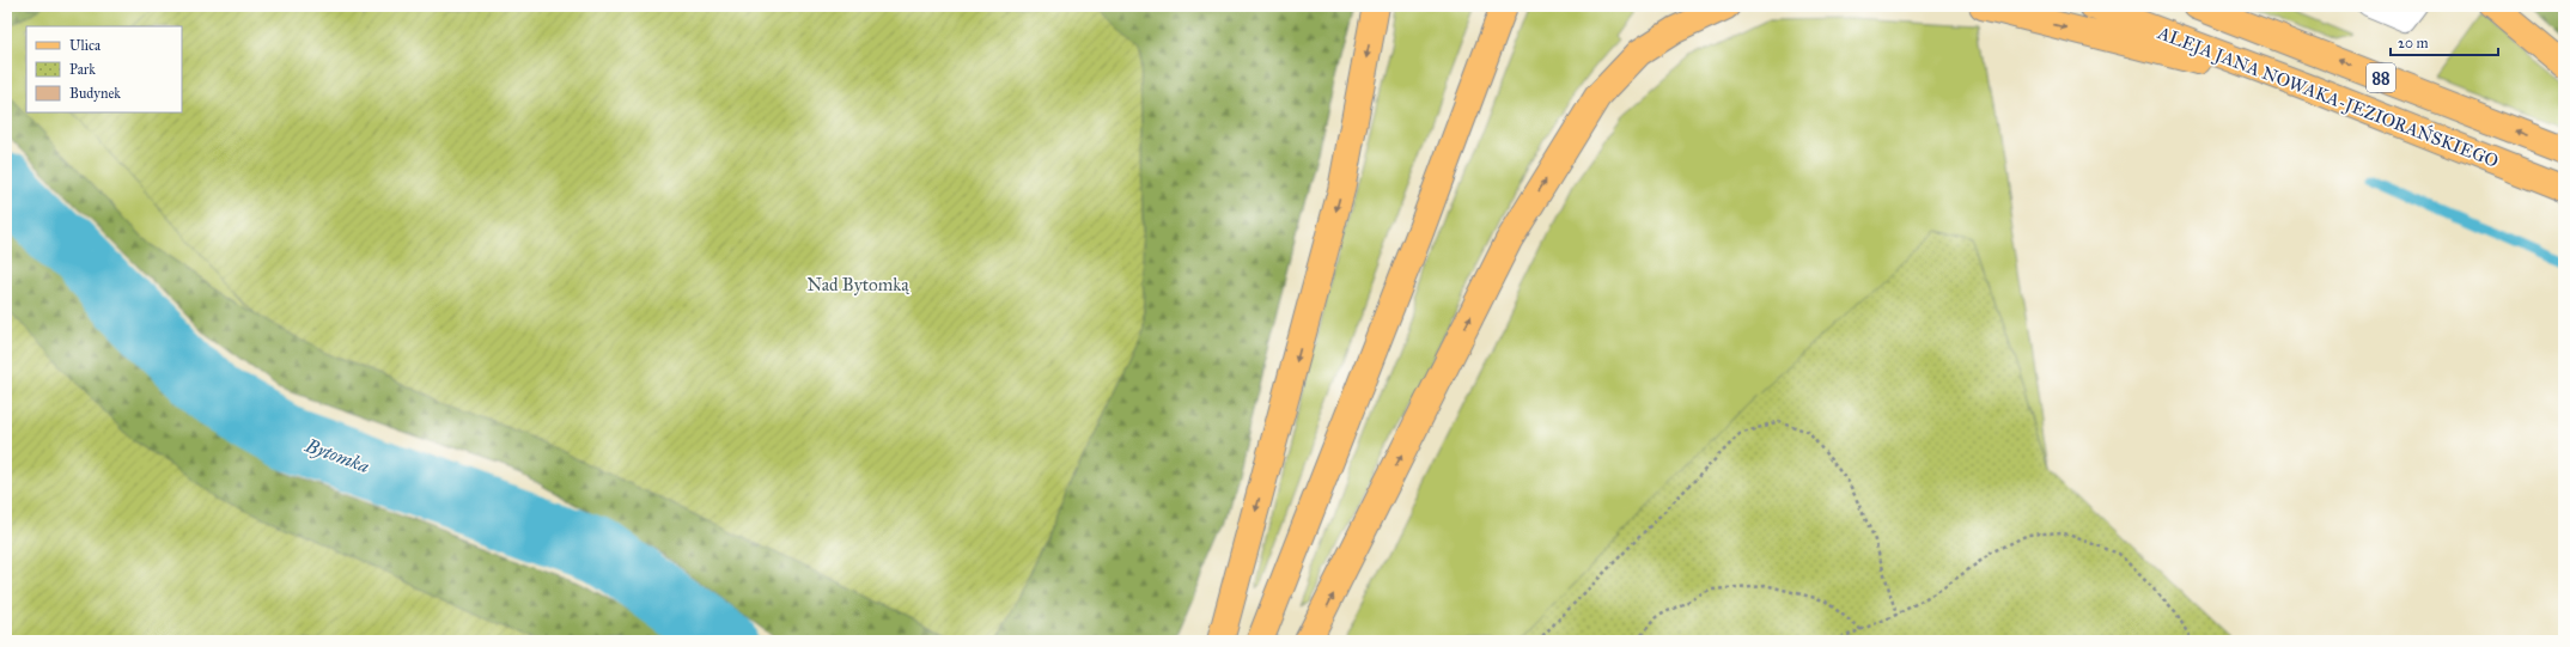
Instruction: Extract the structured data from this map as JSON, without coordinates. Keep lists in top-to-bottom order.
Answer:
{
  "streets": {
    "main road": ["88", "ALEJA JANA NOWAKA-JEZIORAŃSKIEGO"]
  },
  "water": ["Bytomka"],
  "parks": ["Nad Bytomką"],
  "legend": ["Ulica", "Park", "Budynek"],
  "scale_bar": "20 m"
}
